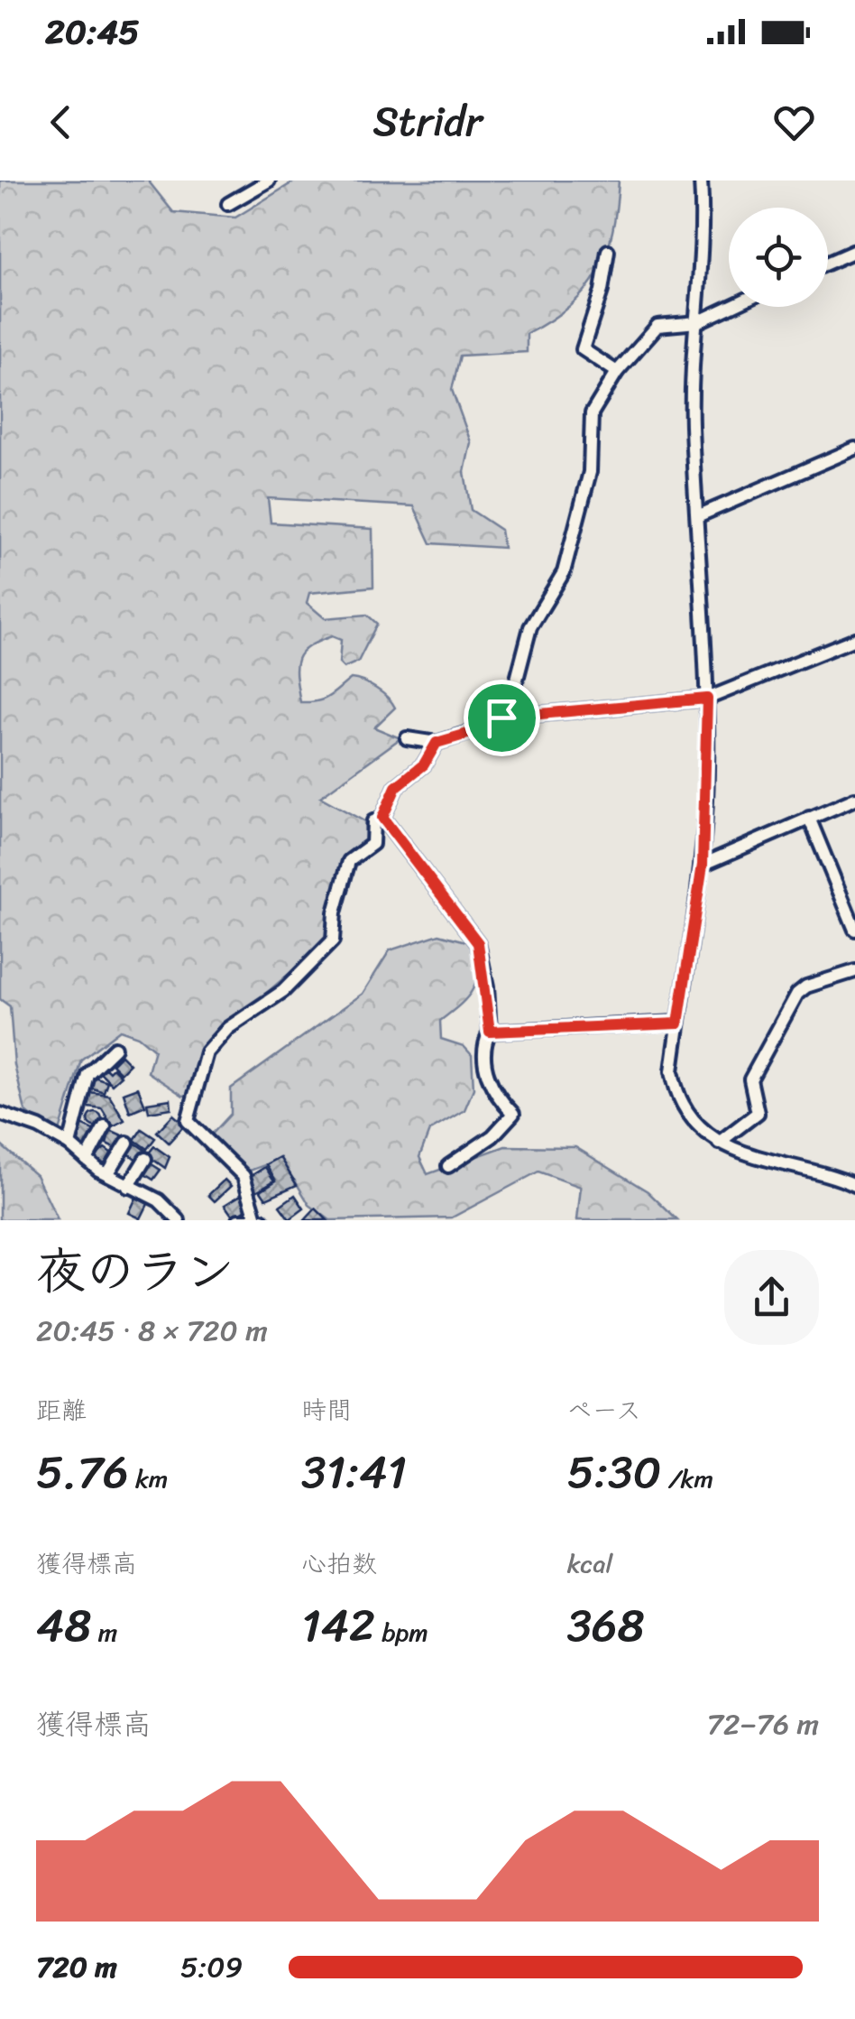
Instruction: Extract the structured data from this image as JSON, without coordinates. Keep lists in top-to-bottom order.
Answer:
{
  "page": {
    "status": "20:45",
    "header": "Stridr",
    "heading": ["夜のラン", "20:45 · 8 × 720 m"],
    "stats": [
      ["距離", "5.76 km"],
      ["時間", "31:41"],
      ["ペース", "5:30 /km"],
      ["獲得標高", "48 m"],
      ["心拍数", "142 bpm"],
      ["kcal", "368"]
    ],
    "chart": ["獲得標高", "72–76 m"],
    "list": [
      {
        "name": "720 m",
        "note": "5:09"
      }
    ]
  }
}
